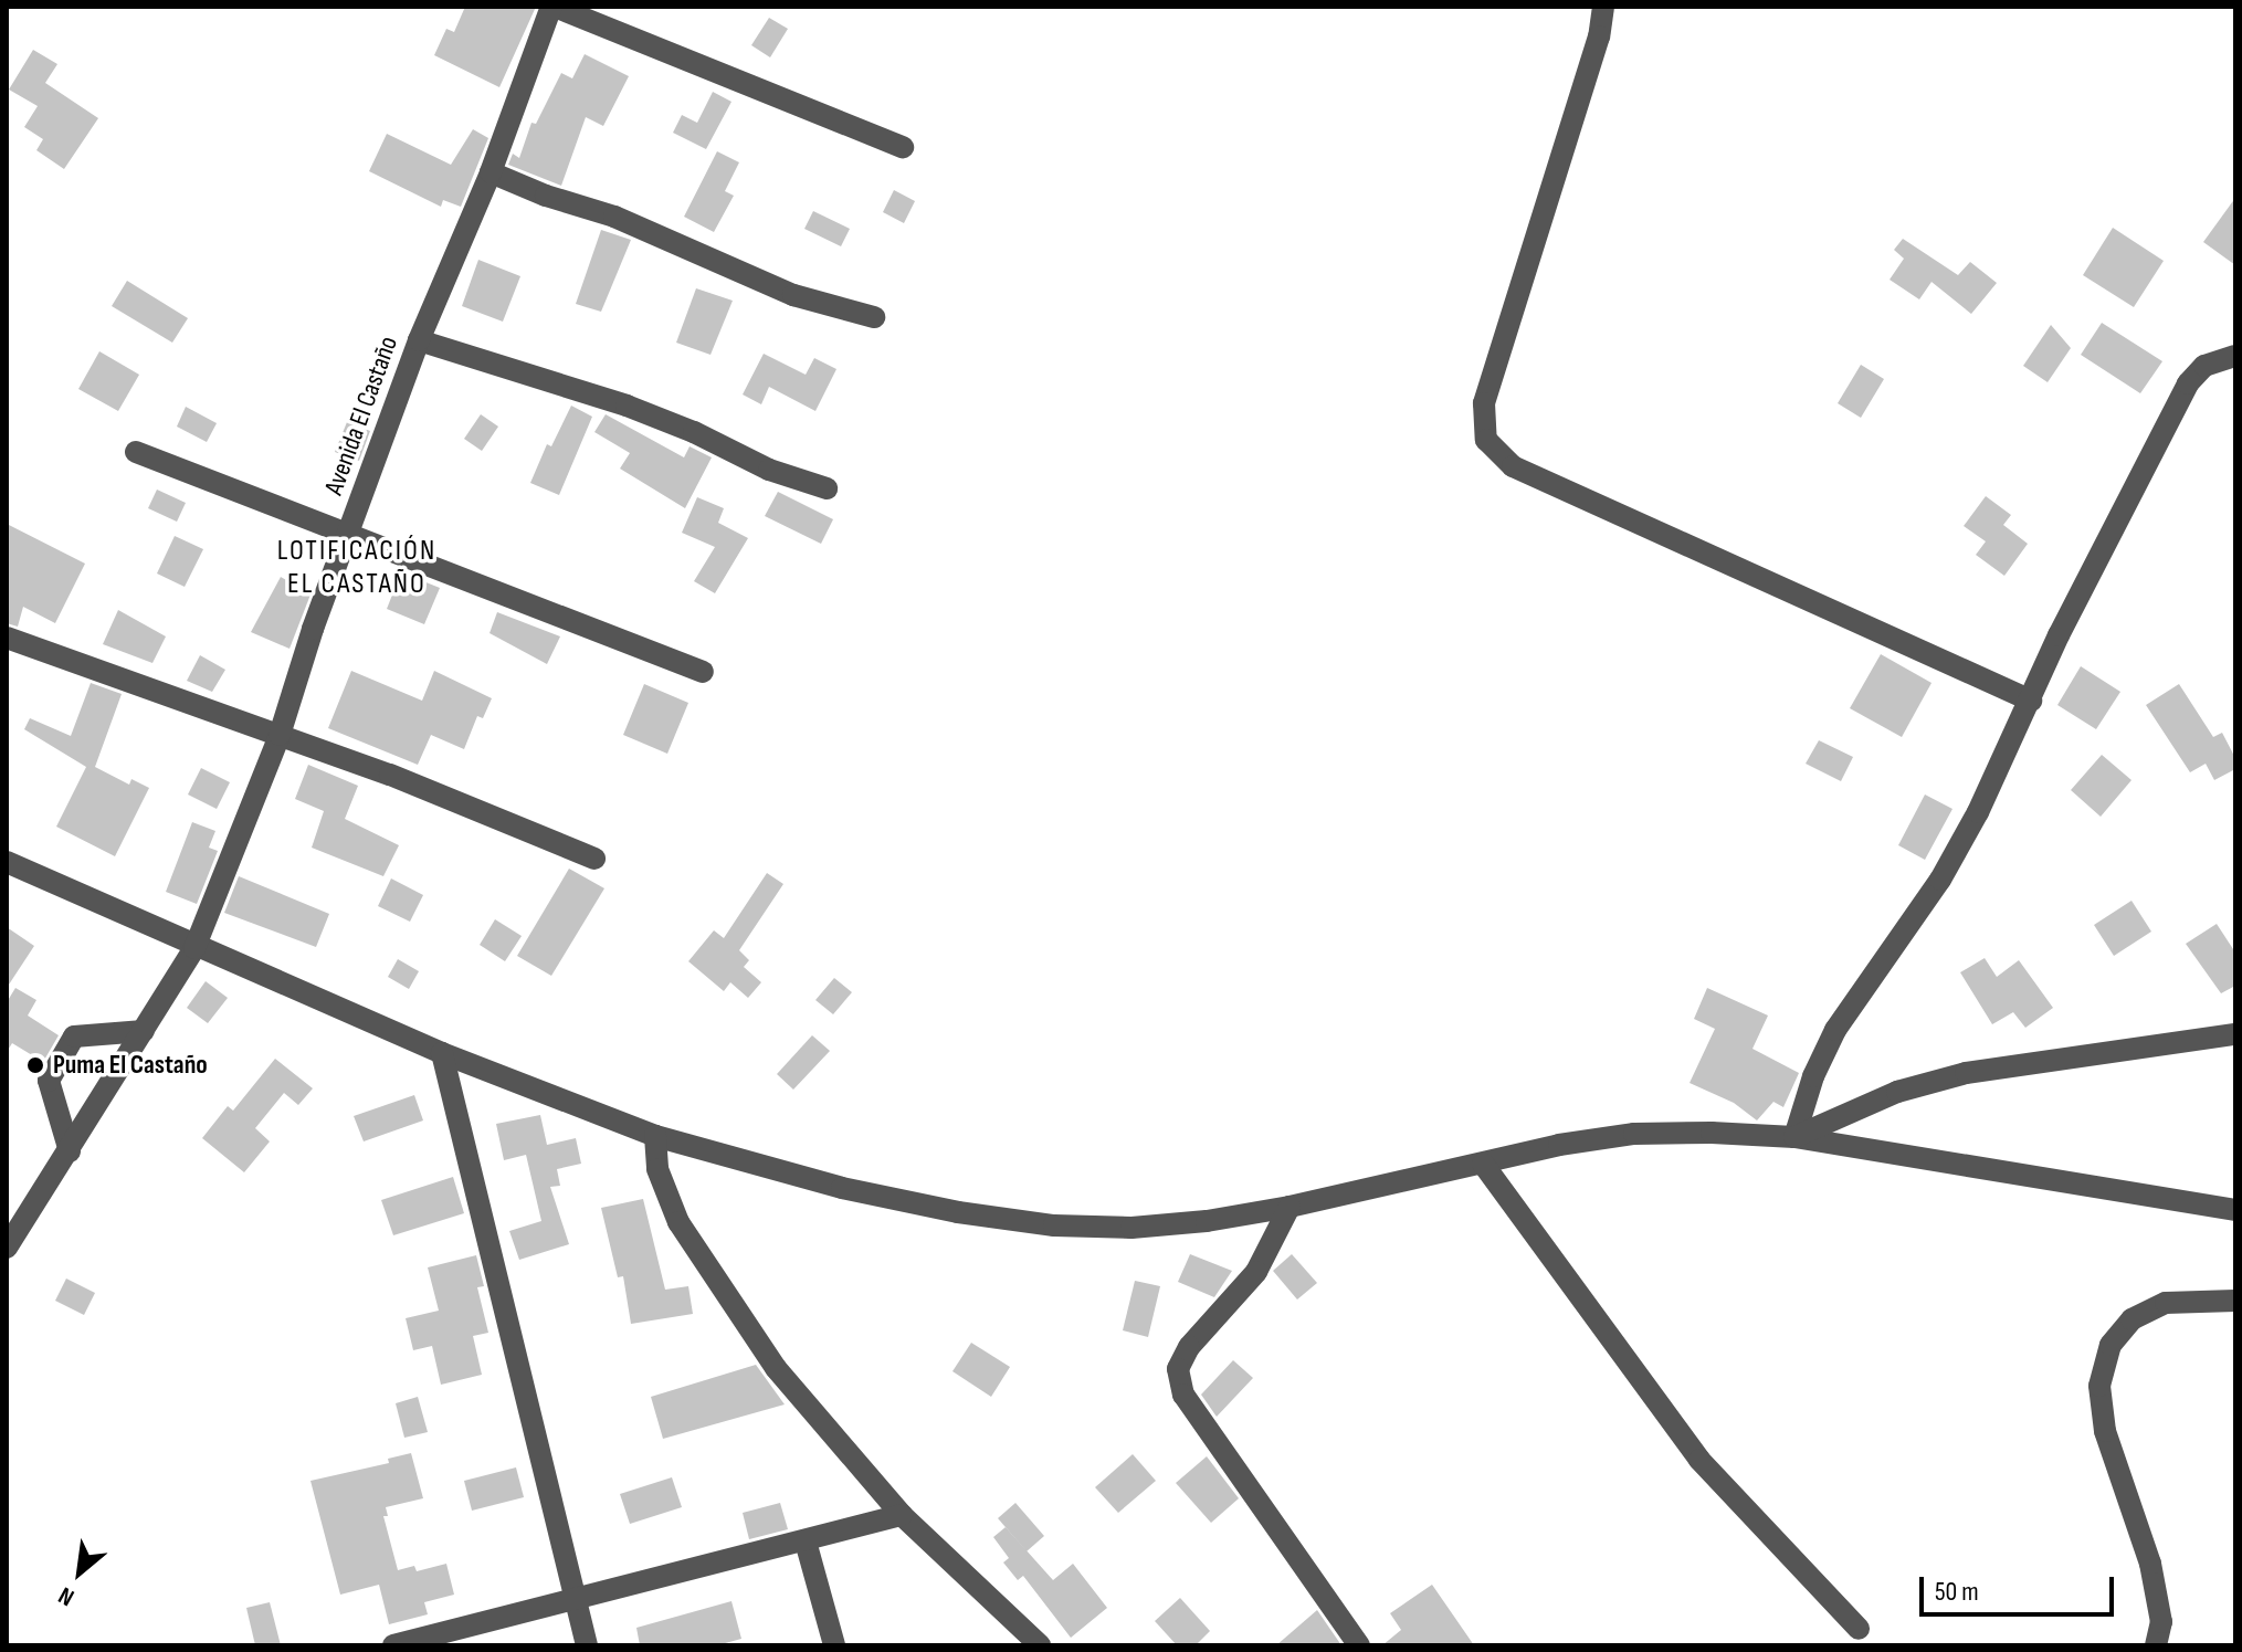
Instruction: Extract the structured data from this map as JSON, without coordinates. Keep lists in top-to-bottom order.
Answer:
{
  "streets": {
    "street": ["Avenida El Castaño"]
  },
  "districts": ["LOTIFICACIÓN EL CASTAÑO"],
  "places": ["Puma El Castaño"],
  "scale_bar": "50 m",
  "north": "bottom left"
}
